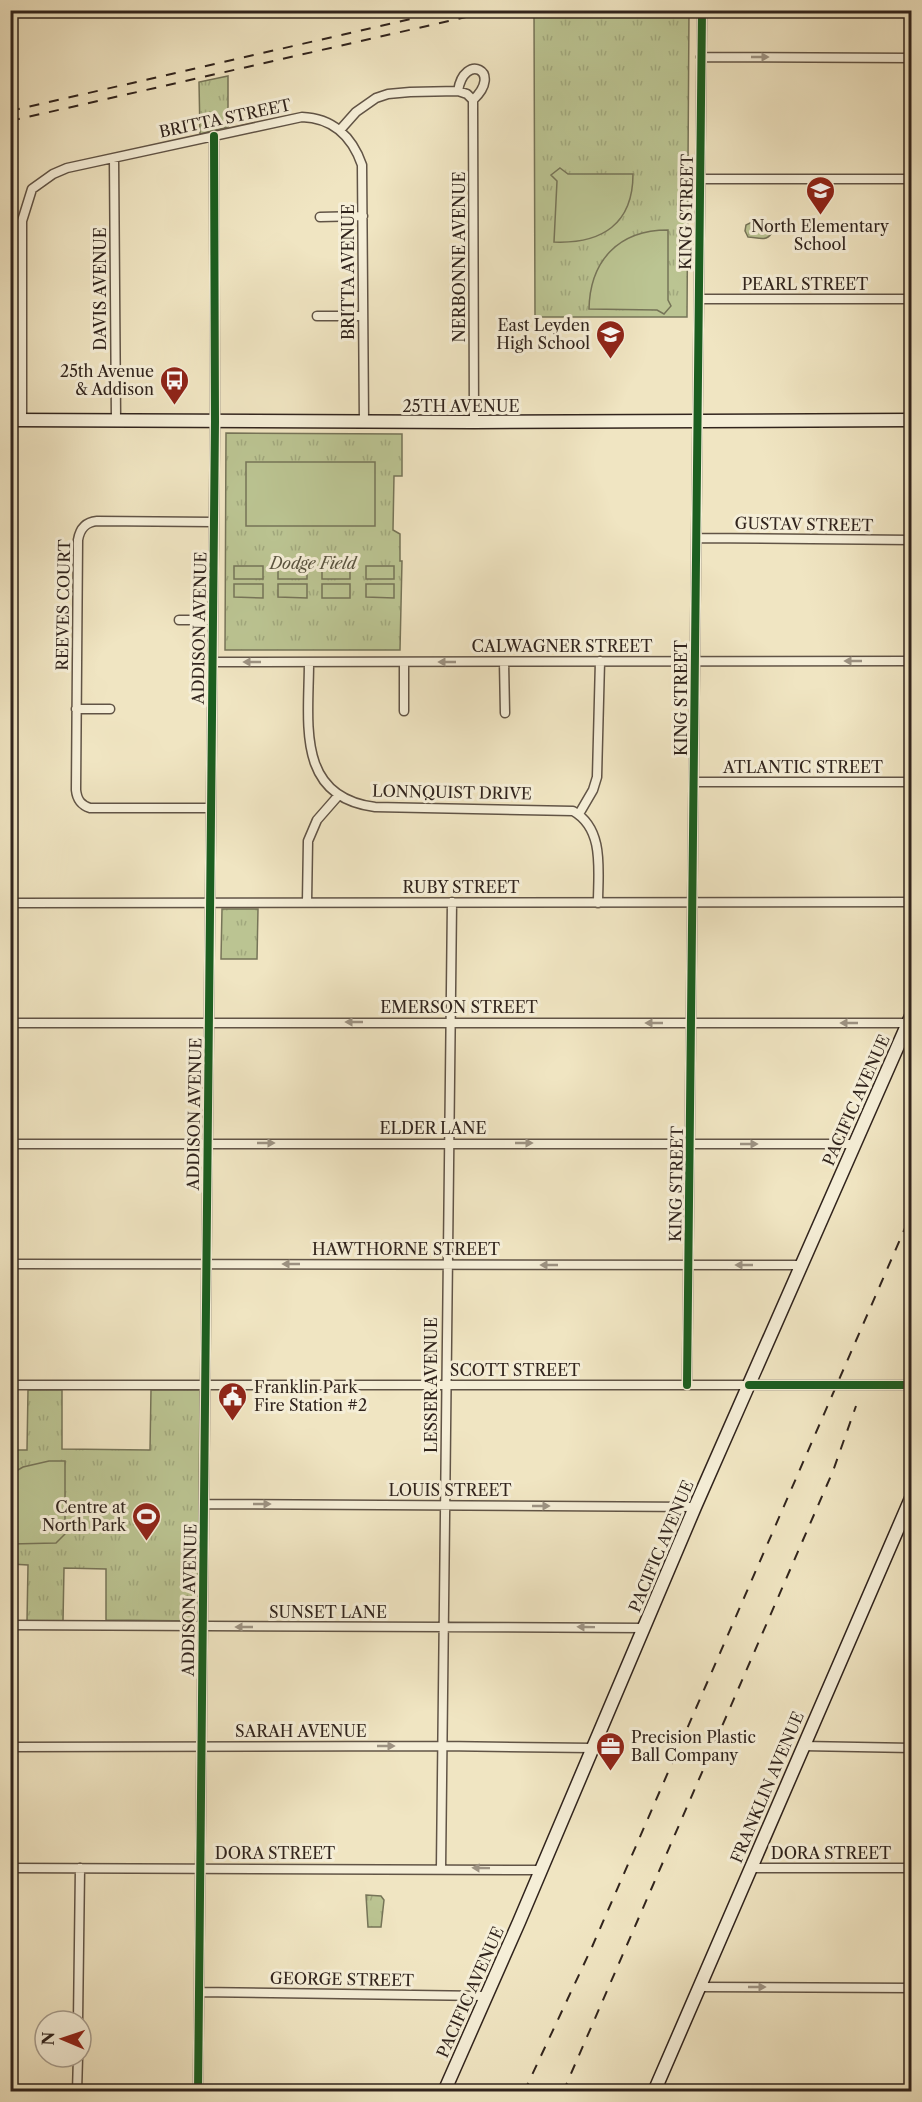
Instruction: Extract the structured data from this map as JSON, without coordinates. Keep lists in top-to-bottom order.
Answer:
{
  "streets": {
    "street": [
      "BRITTA STREET",
      "KING STREET",
      "NERBONNE AVENUE",
      "BRITTA AVENUE",
      "PEARL STREET",
      "DAVIS AVENUE",
      "25TH AVENUE",
      "GUSTAV STREET",
      "REEVES COURT",
      "ADDISON AVENUE",
      "CALWAGNER STREET",
      "ATLANTIC STREET",
      "LONNQUIST DRIVE",
      "RUBY STREET",
      "EMERSON STREET",
      "PACIFIC AVENUE",
      "ELDER LANE",
      "HAWTHORNE STREET",
      "SCOTT STREET",
      "LESSER AVENUE",
      "LOUIS STREET",
      "SUNSET LANE",
      "SARAH AVENUE",
      "FRANKLIN AVENUE",
      "DORA STREET",
      "GEORGE STREET"
    ]
  },
  "crossings": [
    ["BRITTA STREET", "NERBONNE AVENUE"],
    ["BRITTA STREET", "BRITTA AVENUE"],
    ["BRITTA STREET", "DAVIS AVENUE"],
    ["BRITTA STREET", "25TH AVENUE"],
    ["BRITTA STREET", "ADDISON AVENUE"],
    ["KING STREET", "PEARL STREET"],
    ["KING STREET", "25TH AVENUE"],
    ["KING STREET", "GUSTAV STREET"],
    ["KING STREET", "CALWAGNER STREET"],
    ["KING STREET", "ATLANTIC STREET"],
    ["KING STREET", "RUBY STREET"],
    ["KING STREET", "EMERSON STREET"],
    ["KING STREET", "ELDER LANE"],
    ["KING STREET", "HAWTHORNE STREET"],
    ["KING STREET", "SCOTT STREET"],
    ["NERBONNE AVENUE", "BRITTA AVENUE"],
    ["NERBONNE AVENUE", "25TH AVENUE"],
    ["BRITTA AVENUE", "25TH AVENUE"],
    ["DAVIS AVENUE", "25TH AVENUE"],
    ["25TH AVENUE", "ADDISON AVENUE"],
    ["REEVES COURT", "ADDISON AVENUE"],
    ["ADDISON AVENUE", "CALWAGNER STREET"],
    ["ADDISON AVENUE", "RUBY STREET"],
    ["ADDISON AVENUE", "EMERSON STREET"],
    ["ADDISON AVENUE", "ELDER LANE"],
    ["ADDISON AVENUE", "HAWTHORNE STREET"],
    ["ADDISON AVENUE", "SCOTT STREET"],
    ["ADDISON AVENUE", "LOUIS STREET"],
    ["ADDISON AVENUE", "SUNSET LANE"],
    ["ADDISON AVENUE", "SARAH AVENUE"],
    ["ADDISON AVENUE", "DORA STREET"],
    ["ADDISON AVENUE", "GEORGE STREET"],
    ["RUBY STREET", "LESSER AVENUE"],
    ["EMERSON STREET", "PACIFIC AVENUE"],
    ["EMERSON STREET", "LESSER AVENUE"],
    ["PACIFIC AVENUE", "ELDER LANE"],
    ["PACIFIC AVENUE", "HAWTHORNE STREET"],
    ["PACIFIC AVENUE", "SCOTT STREET"],
    ["PACIFIC AVENUE", "LOUIS STREET"],
    ["PACIFIC AVENUE", "SUNSET LANE"],
    ["PACIFIC AVENUE", "SARAH AVENUE"],
    ["PACIFIC AVENUE", "DORA STREET"],
    ["PACIFIC AVENUE", "GEORGE STREET"],
    ["ELDER LANE", "LESSER AVENUE"],
    ["HAWTHORNE STREET", "LESSER AVENUE"],
    ["SCOTT STREET", "LESSER AVENUE"],
    ["LESSER AVENUE", "LOUIS STREET"],
    ["LESSER AVENUE", "SUNSET LANE"],
    ["LESSER AVENUE", "SARAH AVENUE"],
    ["LESSER AVENUE", "DORA STREET"],
    ["FRANKLIN AVENUE", "DORA STREET"]
  ],
  "one_way": [
    "CALWAGNER STREET",
    "EMERSON STREET",
    "ELDER LANE",
    "HAWTHORNE STREET",
    "LOUIS STREET",
    "SUNSET LANE",
    "SARAH AVENUE"
  ],
  "parks": ["Dodge Field"],
  "places": {
    "school or university": ["North Elementary School", "East Leyden High School"],
    "bus stop": ["25th Avenue & Addison"],
    "public building": ["Franklin Park Fire Station #2"],
    "sports": ["Centre at North Park"],
    "office": ["Precision Plastic Ball Company"]
  },
  "north": "left"
}
